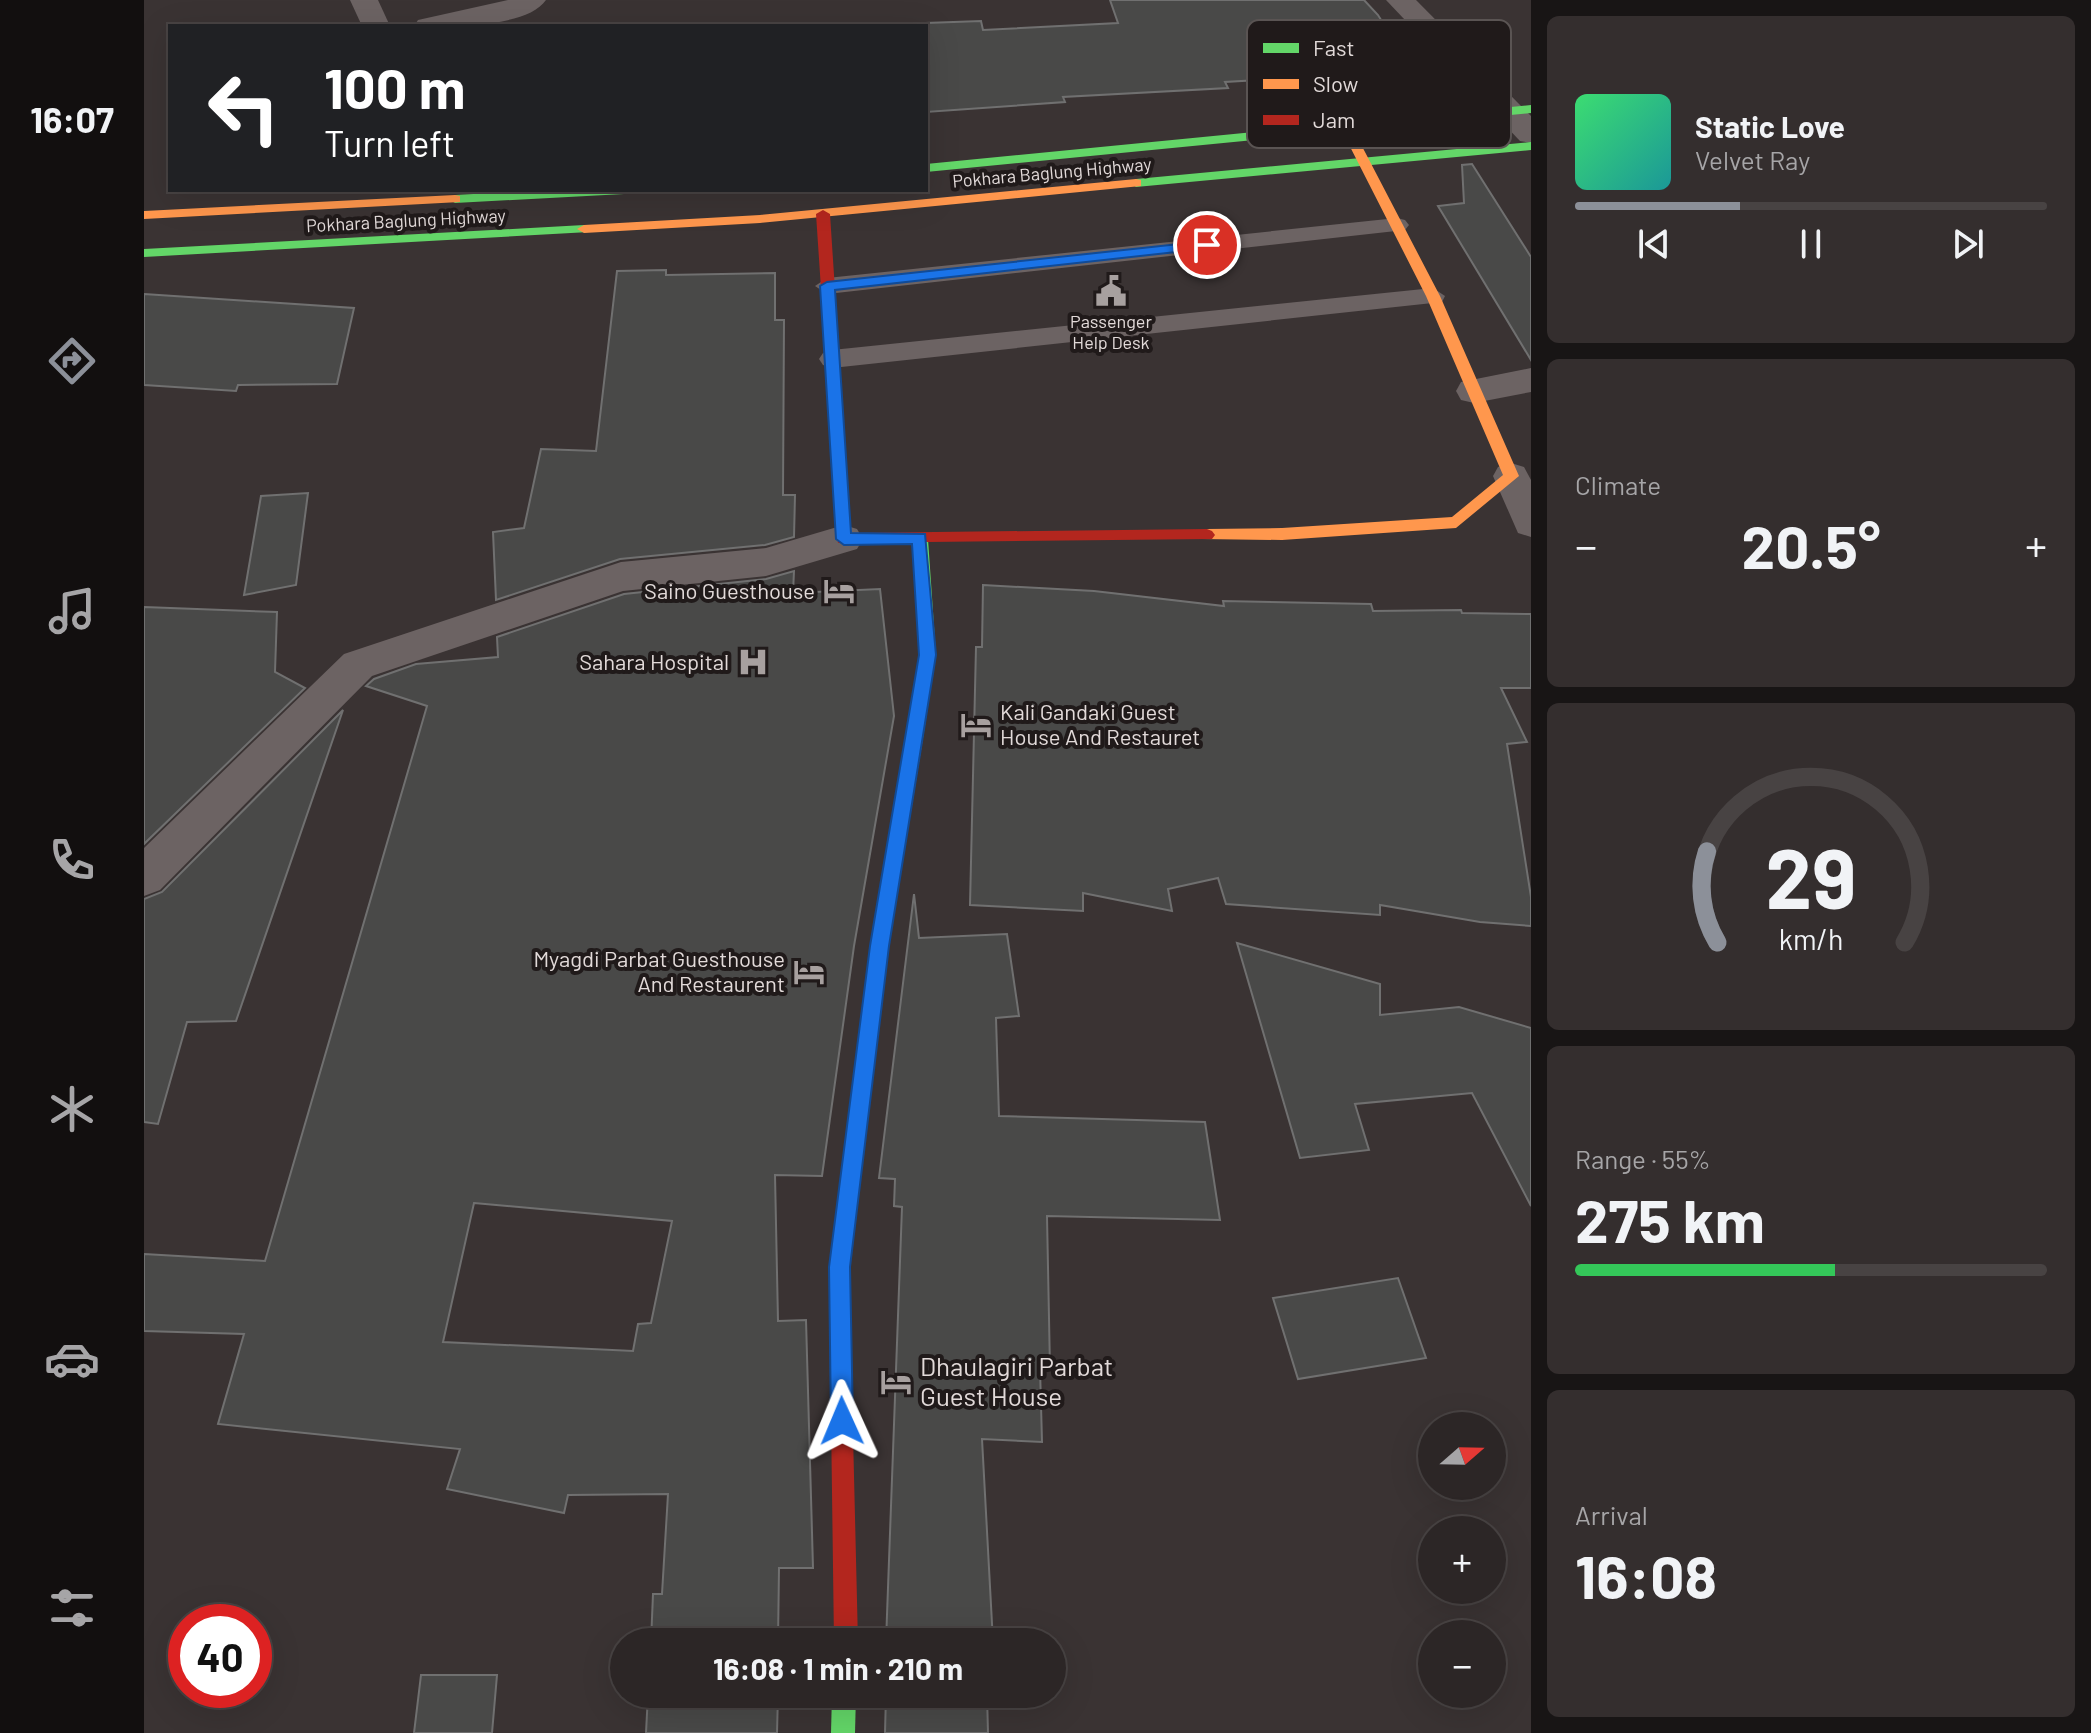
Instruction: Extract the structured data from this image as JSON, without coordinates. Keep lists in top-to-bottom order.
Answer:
{
  "streets": {
    "main road": ["Pokhara Baglung Highway"]
  },
  "places": {
    "public building": ["Passenger Help Desk"],
    "hotel": [
      "Saino Guesthouse",
      "Kali Gandaki Guest House And Restauret",
      "Myagdi Parbat Guesthouse And Restaurent",
      "Dhaulagiri Parbat Guest House"
    ],
    "hospital": ["Sahara Hospital"]
  },
  "legend": ["Fast", "Slow", "Jam"],
  "north": "right",
  "page": {
    "tabs": "16:07",
    "turn": ["100 m", "Turn left"],
    "song": ["Static Love", "Velvet Ray"],
    "tile": [
      "Climate",
      ["Range · 55%", "275 km"],
      ["Arrival", "16:08"]
    ],
    "heat": ["−", "20.5°", "+"],
    "map_buttons": ["+", "−"],
    "limit": "40",
    "trip": "16:08 · 1 min · 210 m",
    "gauge": ["29", "km/h"]
  }
}
